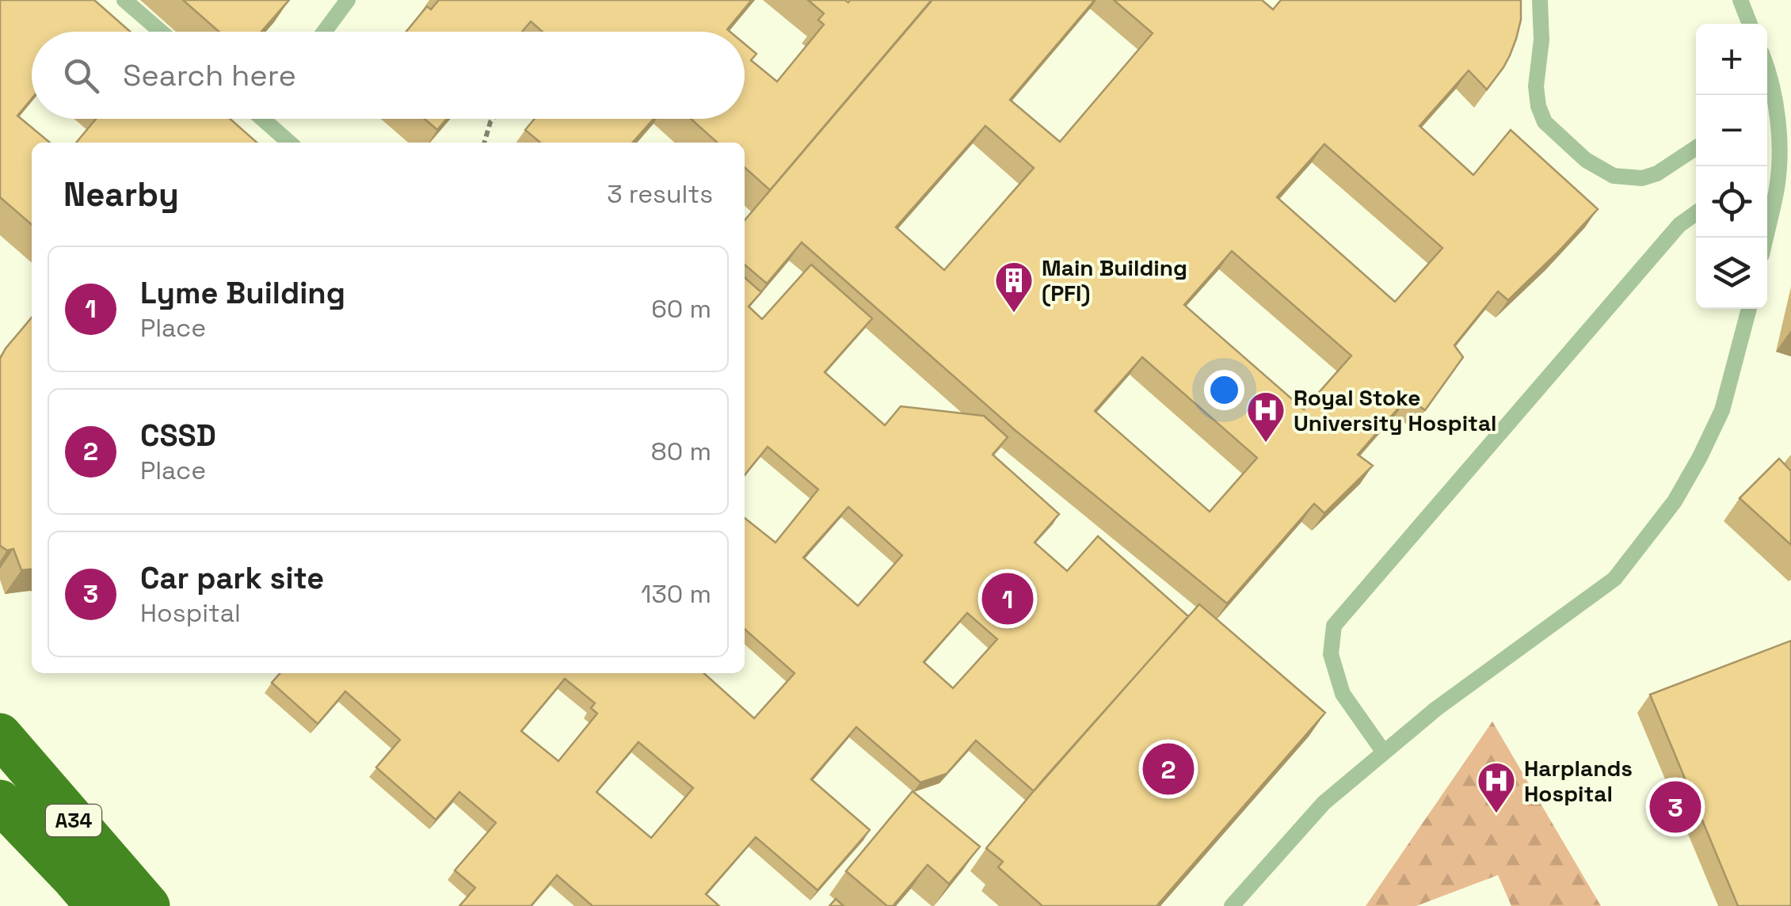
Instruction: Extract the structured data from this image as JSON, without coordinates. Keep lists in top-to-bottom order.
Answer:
{
  "streets": {
    "highway": ["A34"]
  },
  "places": {
    "building": ["Main Building (PFI)"],
    "hospital": ["Royal Stoke University Hospital", "Harplands Hospital"]
  },
  "page": {
    "map_buttons": ["+", "−"],
    "search": "Search here",
    "heading": ["Nearby", "3 results"],
    "list": [
      {
        "mark": "1",
        "name": "Lyme Building",
        "note": "Place",
        "value": "60 m"
      },
      {
        "mark": "2",
        "name": "CSSD",
        "note": "Place",
        "value": "80 m"
      },
      {
        "mark": "3",
        "name": "Car park site",
        "note": "Hospital",
        "value": "130 m"
      }
    ],
    "pins": ["1", "2", "3"]
  }
}
